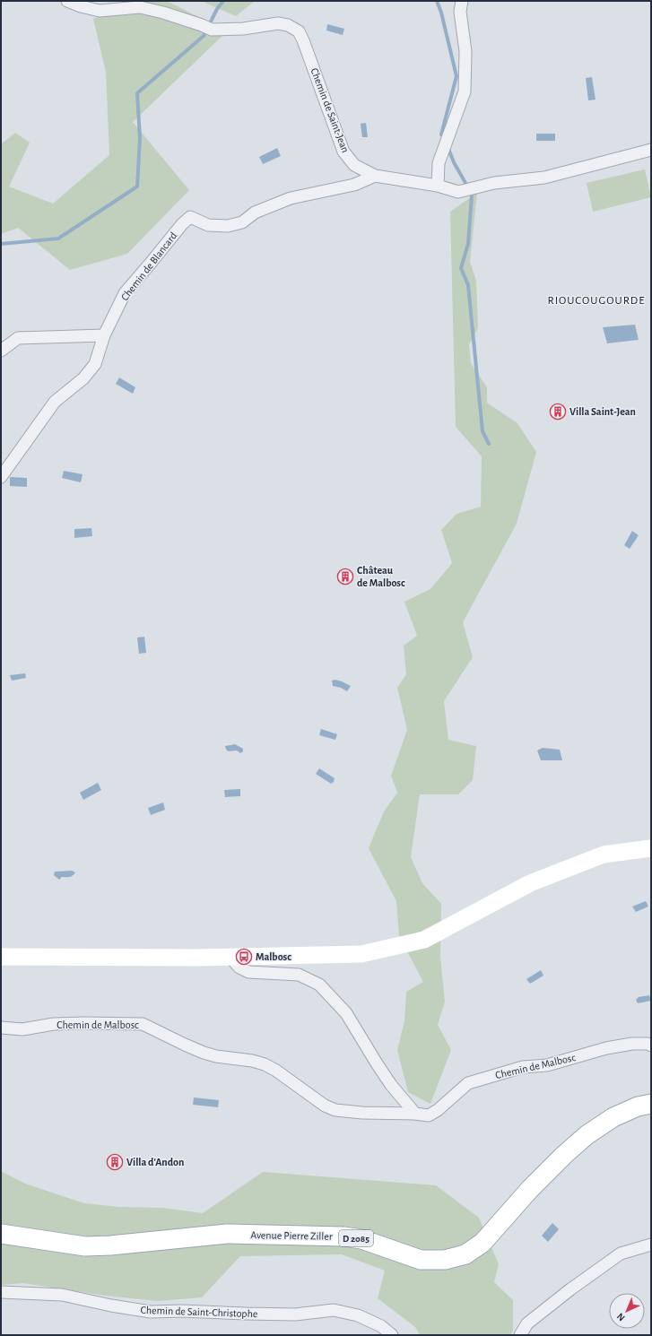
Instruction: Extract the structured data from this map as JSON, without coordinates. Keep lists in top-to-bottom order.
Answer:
{
  "streets": {
    "main road": ["Avenue Pierre Ziller", "D 2085"],
    "street": [
      "Chemin de Saint-Jean",
      "Chemin de Blancard",
      "Chemin de Malbosc",
      "Chemin de Saint-Christophe"
    ]
  },
  "crossings": [
    ["Chemin de Saint-Jean", "Chemin de Blancard"]
  ],
  "districts": ["RIOUCOUGOURDE"],
  "places": {
    "building": ["Villa Saint-Jean", "Château de Malbosc", "Villa d'Andon"],
    "bus stop": ["Malbosc"]
  },
  "north": "bottom left"
}
